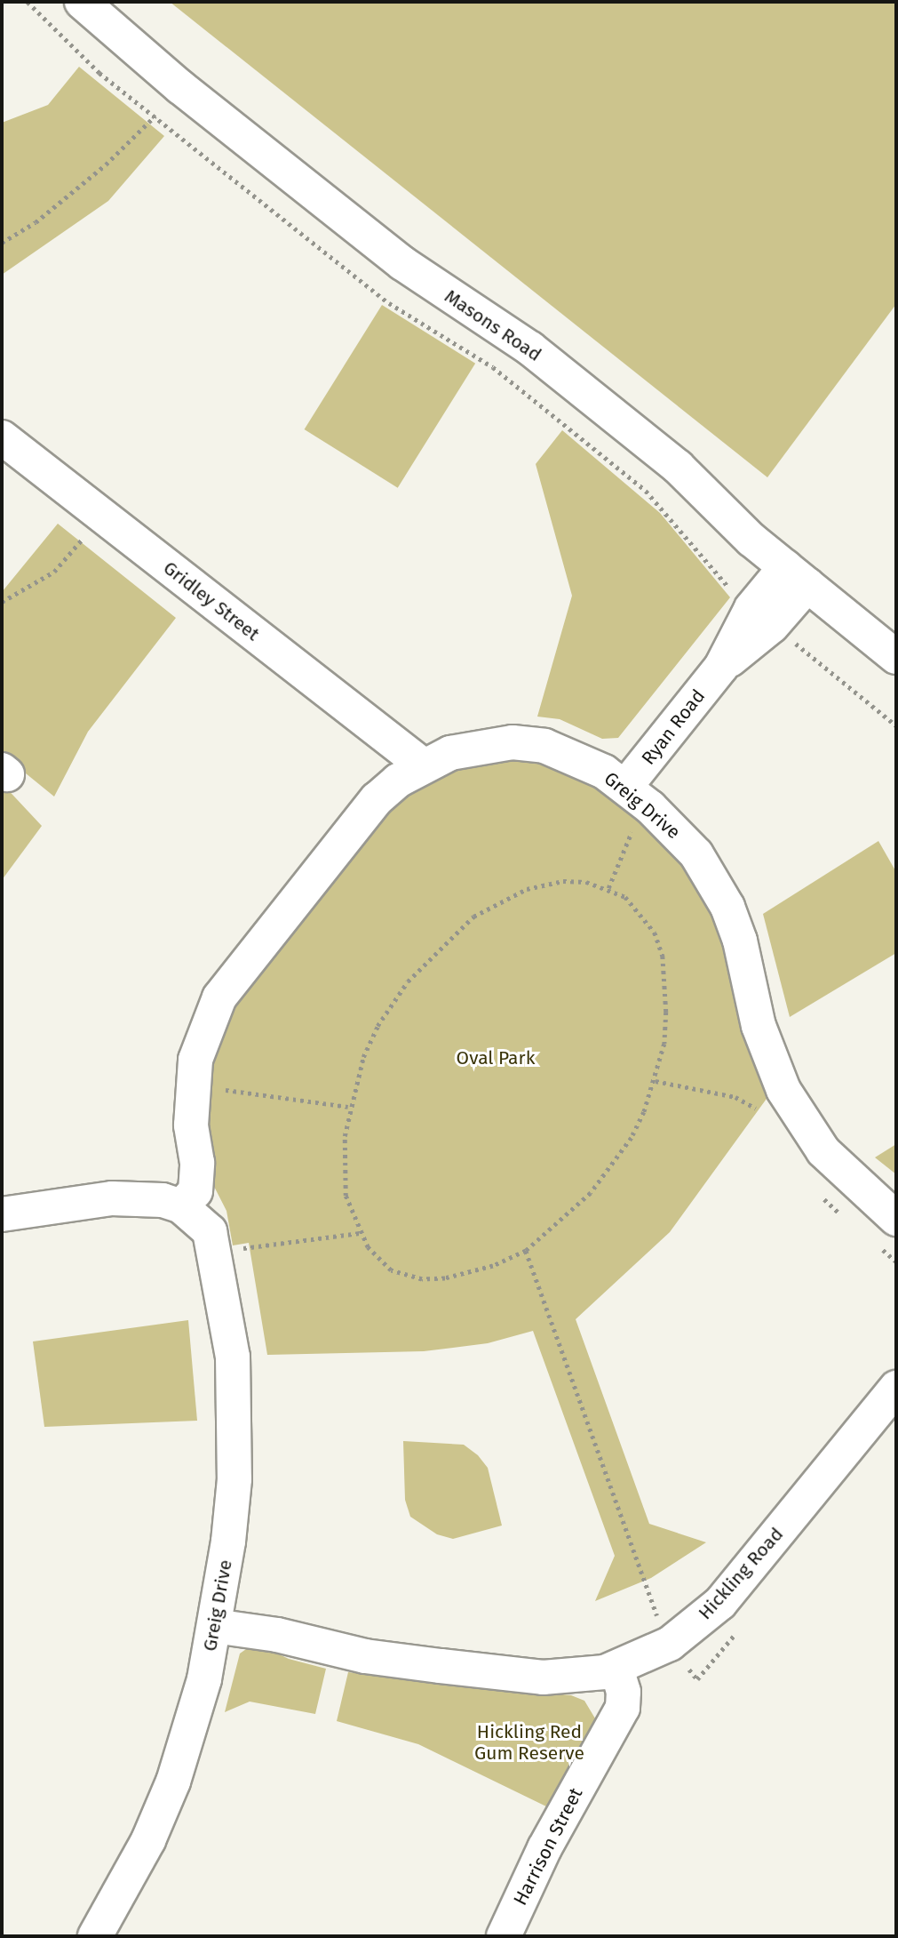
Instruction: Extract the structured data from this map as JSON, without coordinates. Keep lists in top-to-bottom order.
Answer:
{
  "streets": {
    "street": [
      "Masons Road",
      "Gridley Street",
      "Ryan Road",
      "Greig Drive",
      "Hickling Road",
      "Harrison Street"
    ]
  },
  "crossings": [
    ["Masons Road", "Ryan Road"],
    ["Gridley Street", "Greig Drive"],
    ["Ryan Road", "Greig Drive"],
    ["Greig Drive", "Hickling Road"],
    ["Hickling Road", "Harrison Street"]
  ],
  "parks": ["Oval Park", "Hickling Red Gum Reserve"]
}
